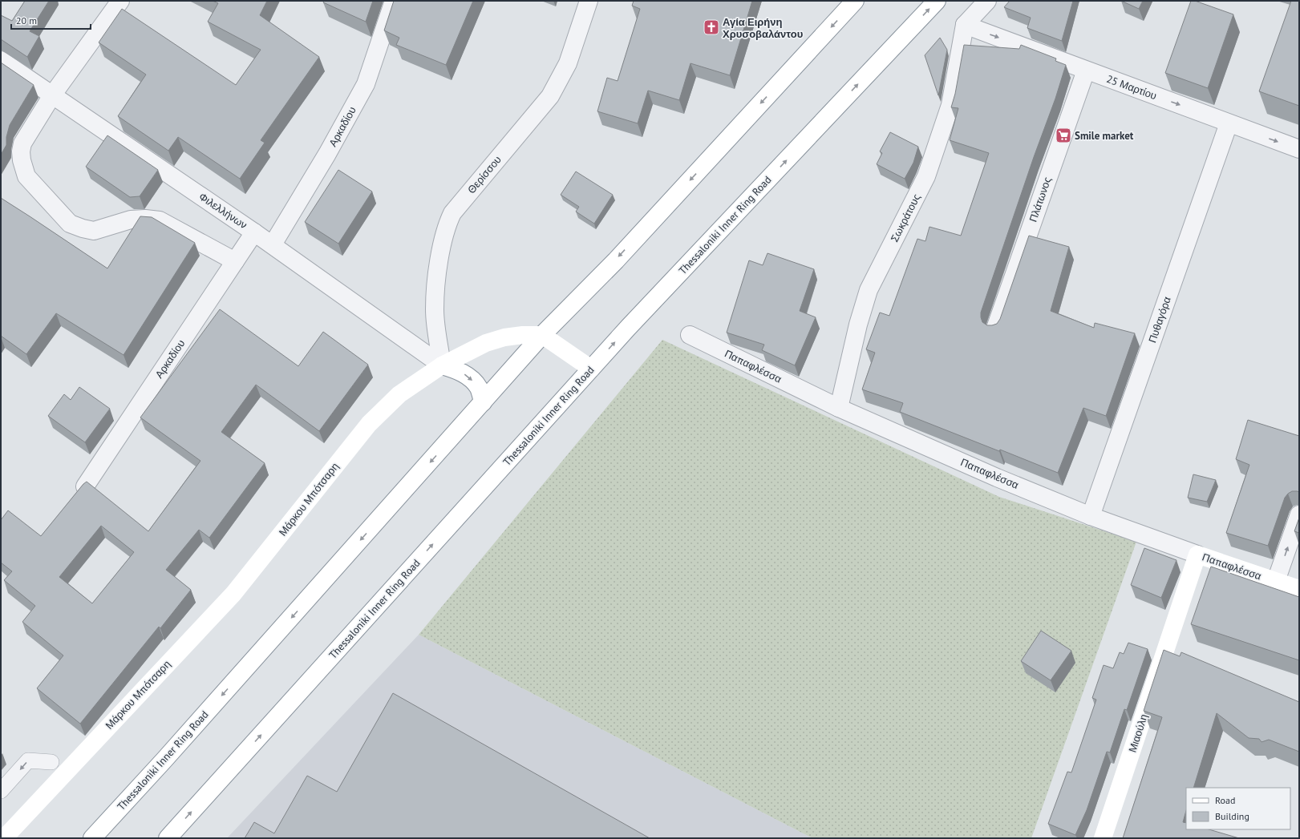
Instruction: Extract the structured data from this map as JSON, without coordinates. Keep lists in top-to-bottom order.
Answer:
{
  "streets": {
    "main road": [
      "Thessaloniki Inner Ring Road",
      "Παπαφλέσσα",
      "Μάρκου Μπότσαρη",
      "Μιαούλη"
    ],
    "street": [
      "25 Μαρτίου",
      "Αρκαδίου",
      "Θερίσσου",
      "Πλάτωνος",
      "Φιλελλήνων",
      "Σωκράτους",
      "Πυθαγόρα"
    ]
  },
  "crossings": [
    ["25 Μαρτίου", "Πλάτωνος"],
    ["25 Μαρτίου", "Σωκράτους"],
    ["25 Μαρτίου", "Πυθαγόρα"],
    ["Αρκαδίου", "Φιλελλήνων"],
    ["Θερίσσου", "Φιλελλήνων"],
    ["Θερίσσου", "Μάρκου Μπότσαρη"],
    ["Φιλελλήνων", "Μάρκου Μπότσαρη"],
    ["Σωκράτους", "Παπαφλέσσα"],
    ["Thessaloniki Inner Ring Road", "Μάρκου Μπότσαρη"],
    ["Πυθαγόρα", "Παπαφλέσσα"],
    ["Παπαφλέσσα", "Μιαούλη"]
  ],
  "one_way": ["25 Μαρτίου"],
  "places": {
    "church": ["Αγία Ειρήνη Χρυσοβαλάντου"],
    "supermarket": ["Smile market"]
  },
  "legend": ["Road", "Building"],
  "scale_bar": "20 m"
}
